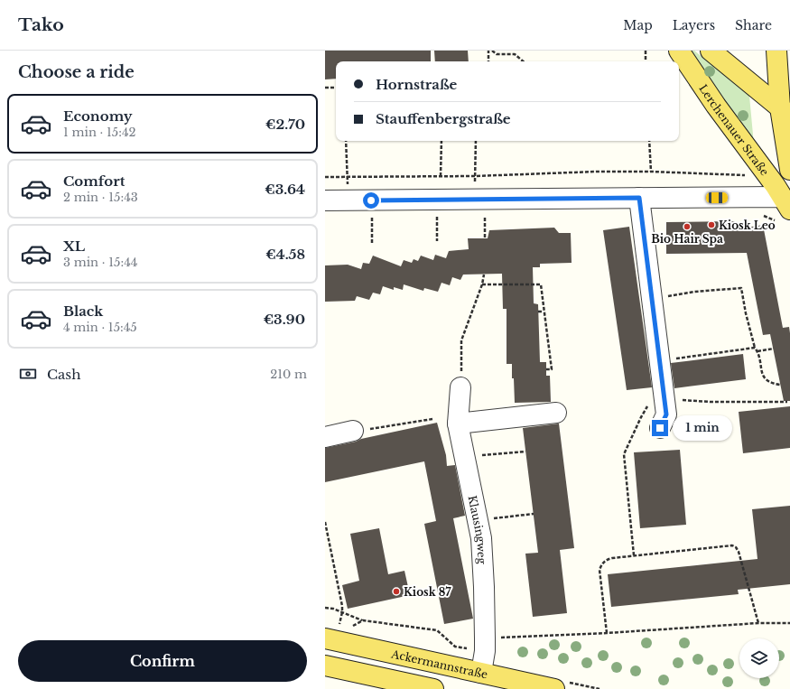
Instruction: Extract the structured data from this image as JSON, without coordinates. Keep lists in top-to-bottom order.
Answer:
{
  "streets": {
    "main road": ["Lerchenauer Straße", "Ackermannstraße"],
    "street": ["Klausingweg"]
  },
  "crossings": [
    ["Klausingweg", "Ackermannstraße"]
  ],
  "places": ["Kiosk Leo", "Bio Hair Spa", "Kiosk 87"],
  "page": {
    "header": "Tako",
    "nav": ["Map", "Layers", "Share"],
    "heading": "Choose a ride",
    "banner": ["Hornstraße", "Stauffenbergstraße"],
    "list": [
      {
        "name": "Economy",
        "note": "1 min · 15:42",
        "value": "€2.70"
      },
      {
        "name": "Comfort",
        "note": "2 min · 15:43",
        "value": "€3.64"
      },
      {
        "name": "XL",
        "note": "3 min · 15:44",
        "value": "€4.58"
      },
      {
        "name": "Black",
        "note": "4 min · 15:45",
        "value": "€3.90"
      }
    ],
    "pay": ["Cash", "210 m"],
    "bubble": "1 min",
    "buttons": "Confirm"
  }
}
